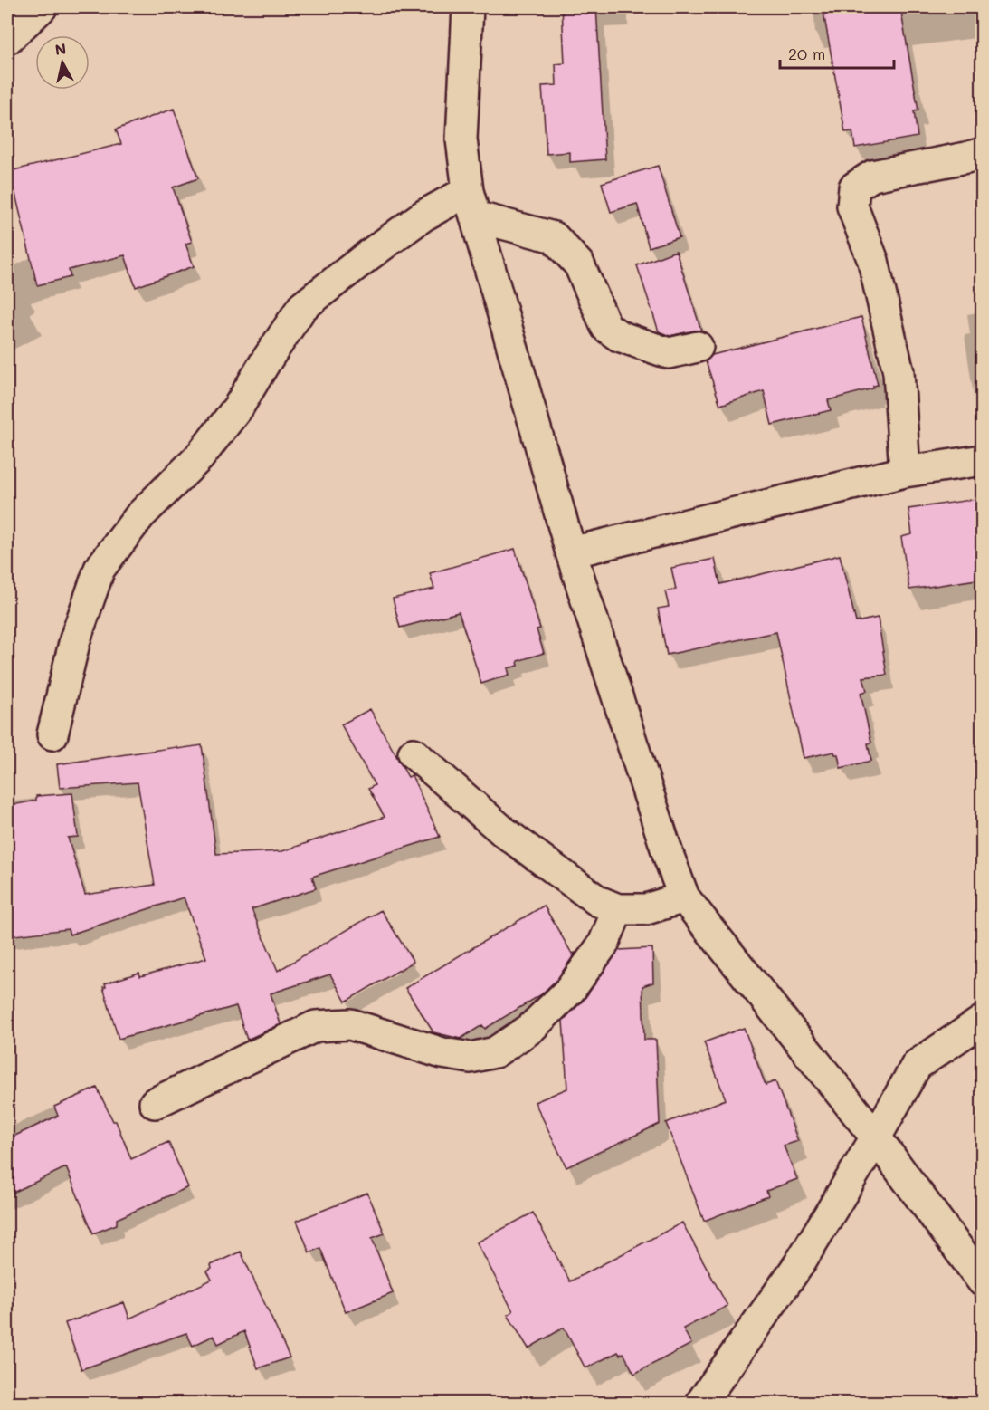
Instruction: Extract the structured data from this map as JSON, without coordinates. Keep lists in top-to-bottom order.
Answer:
{
  "scale_bar": "20 m",
  "north": "top"
}
